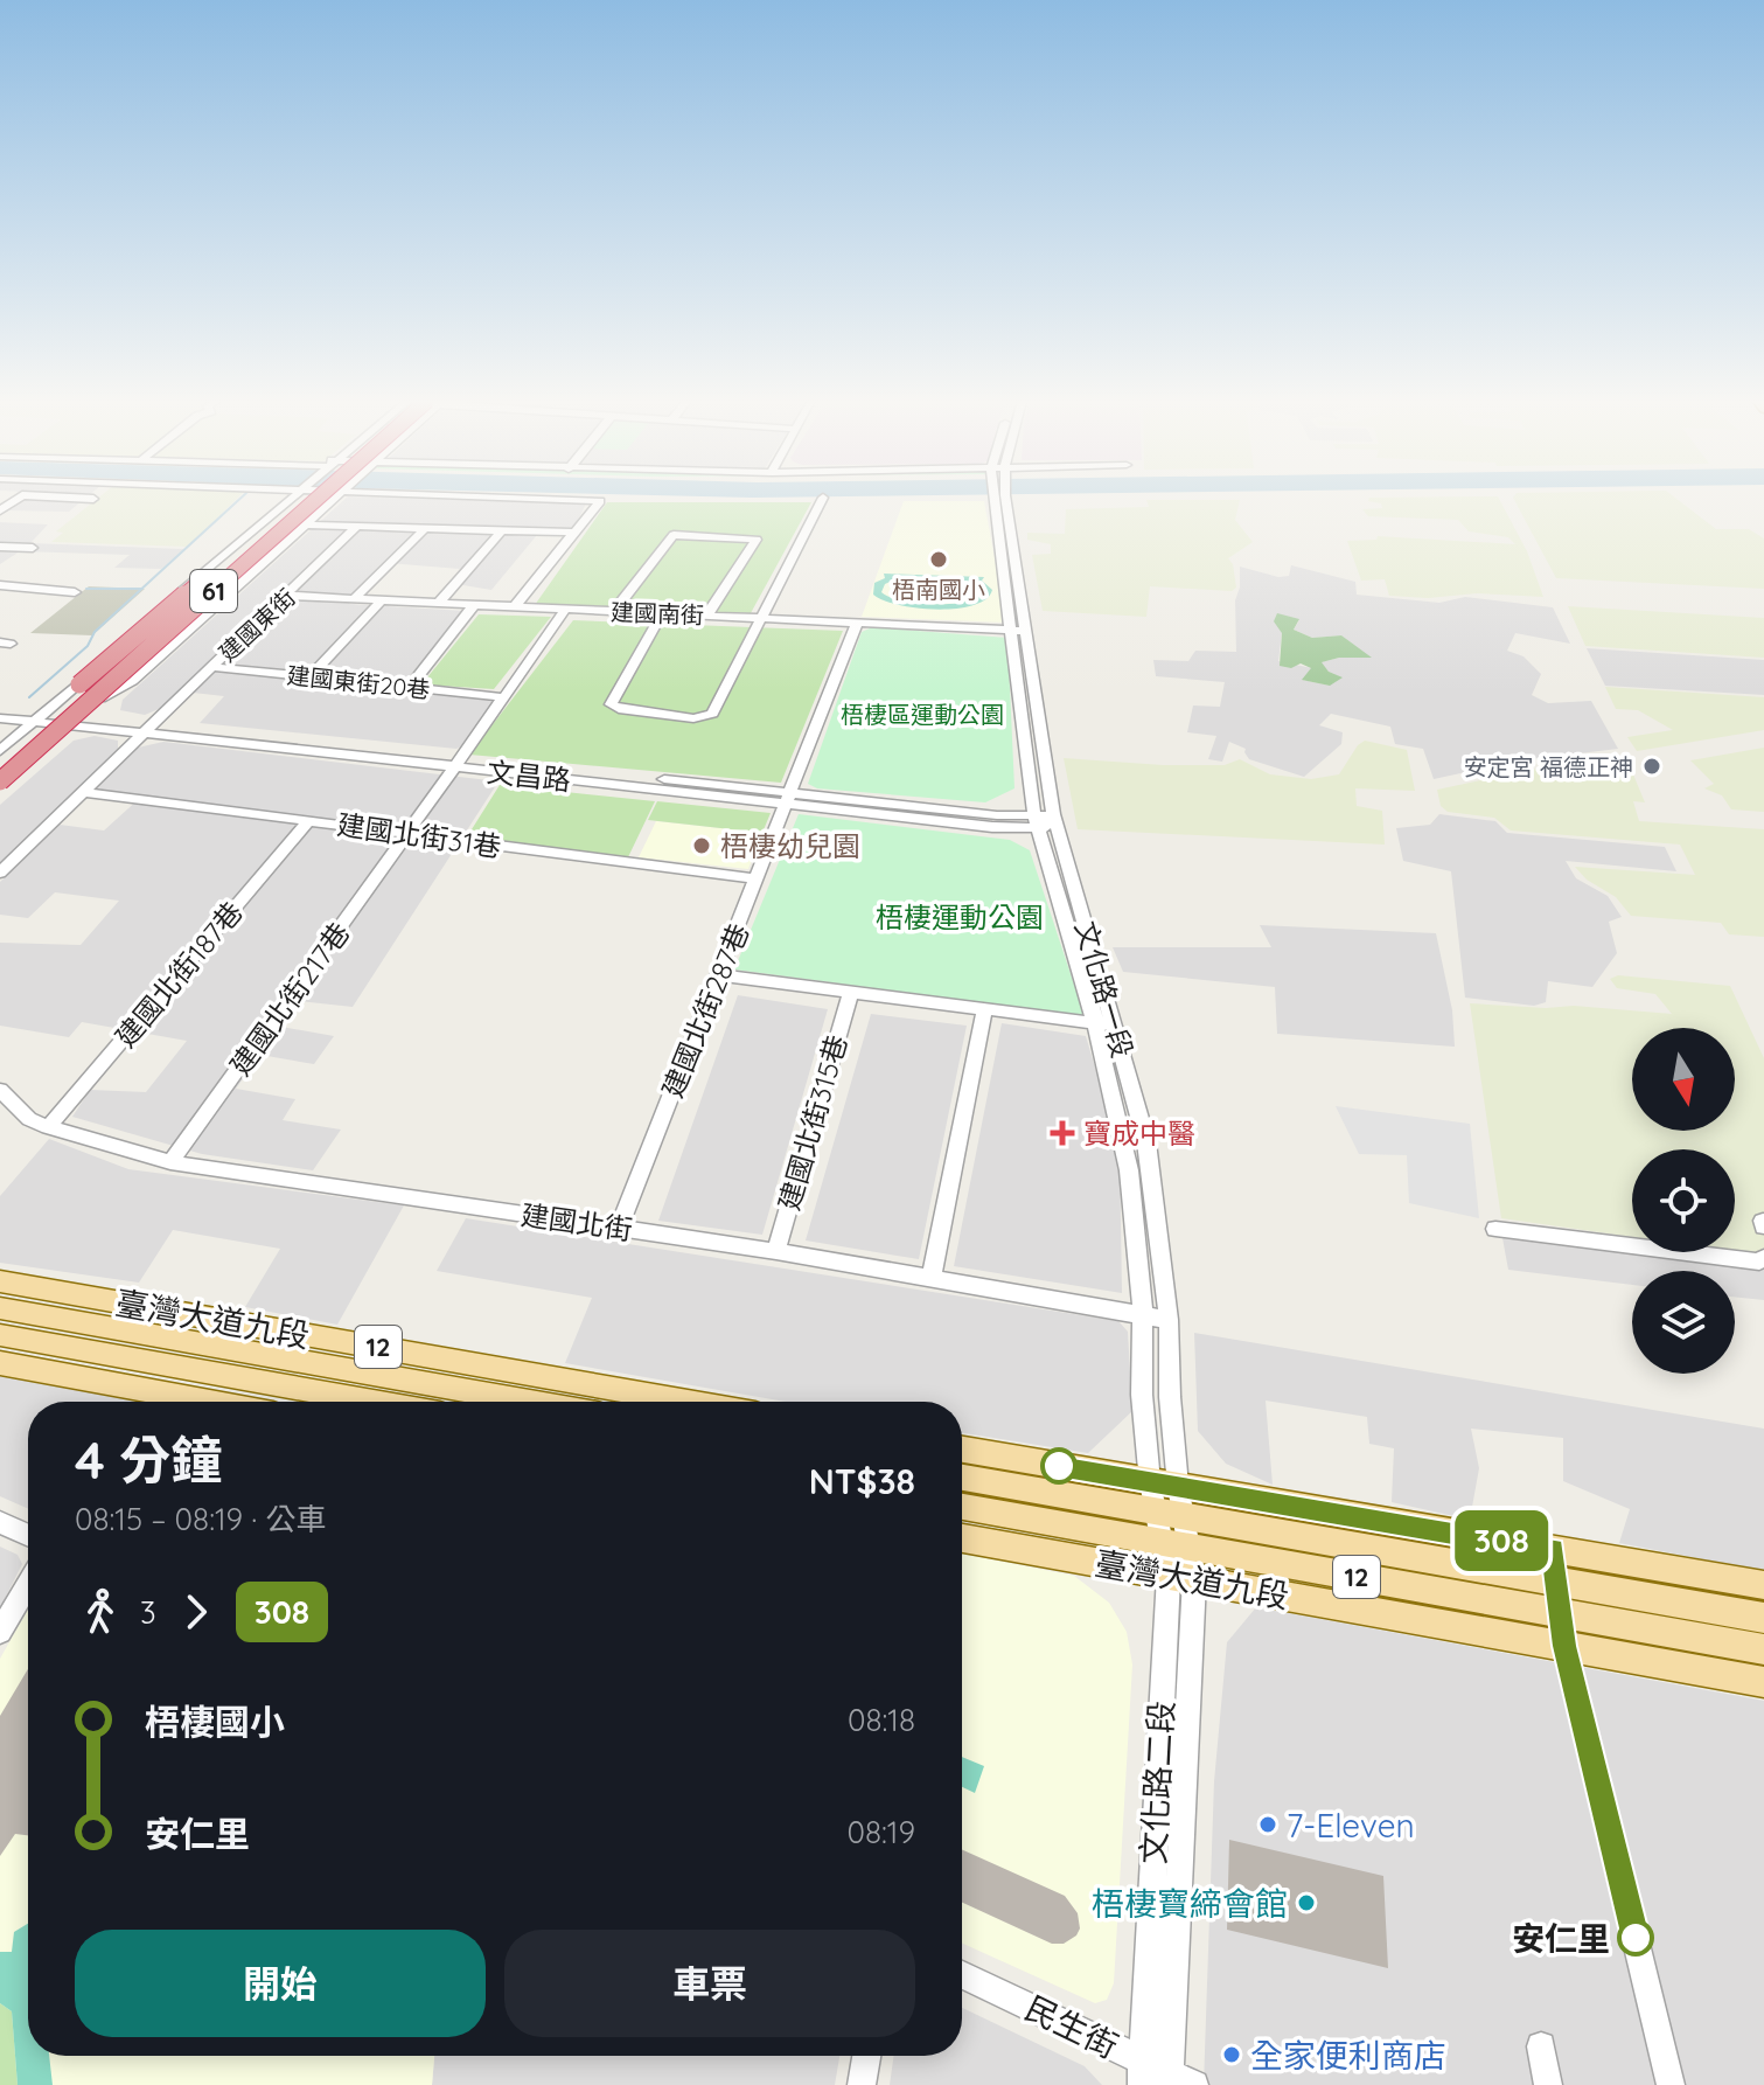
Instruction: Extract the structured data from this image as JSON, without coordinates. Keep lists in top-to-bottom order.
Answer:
{
  "streets": {
    "highway": ["61"],
    "main road": ["臺灣大道九段", "12"],
    "street": [
      "建國南街",
      "建國東街",
      "建國東街20巷",
      "文昌路",
      "建國北街31巷",
      "建國北街187巷",
      "文化路一段",
      "建國北街217巷",
      "建國北街287巷",
      "建國北街315巷",
      "建國北街",
      "文化路二段",
      "民生街"
    ]
  },
  "crossings": [
    ["建國南街", "建國東街"],
    ["建國南街", "文化路一段"],
    ["建國南街", "建國北街217巷"],
    ["建國南街", "建國北街287巷"],
    ["建國東街", "建國東街20巷"],
    ["建國東街", "文昌路"],
    ["建國東街20巷", "建國北街217巷"],
    ["文昌路", "文化路一段"],
    ["文昌路", "建國北街217巷"],
    ["文昌路", "建國北街287巷"],
    ["建國北街31巷", "建國北街187巷"],
    ["建國北街31巷", "建國北街217巷"],
    ["建國北街31巷", "建國北街287巷"],
    ["建國北街187巷", "建國北街"],
    ["文化路一段", "建國北街"],
    ["文化路一段", "12"],
    ["文化路一段", "文化路二段"],
    ["建國北街217巷", "建國北街"],
    ["建國北街287巷", "建國北街"],
    ["建國北街315巷", "建國北街"],
    ["臺灣大道九段", "文化路二段"],
    ["12", "文化路二段"],
    ["文化路二段", "民生街"]
  ],
  "parks": ["梧棲區運動公園", "梧棲運動公園"],
  "places": {
    "other": [
      "梧南國小",
      "安定宮 福德正神",
      "梧棲幼兒園",
      "7-Eleven",
      "梧棲寶締會館",
      "安仁里",
      "全家便利商店"
    ],
    "health": ["寶成中醫"]
  },
  "lines": ["bus line 308"],
  "north": "bottom",
  "page": {
    "on_map": "308",
    "heading": ["4 分鐘", "08:15 – 08:19 · 公車", "NT$38"],
    "legs": ["3", "308"],
    "list": [
      {
        "name": "梧棲國小",
        "value": "08:18"
      },
      {
        "name": "安仁里",
        "value": "08:19"
      }
    ],
    "buttons": ["開始", "車票"]
  }
}
